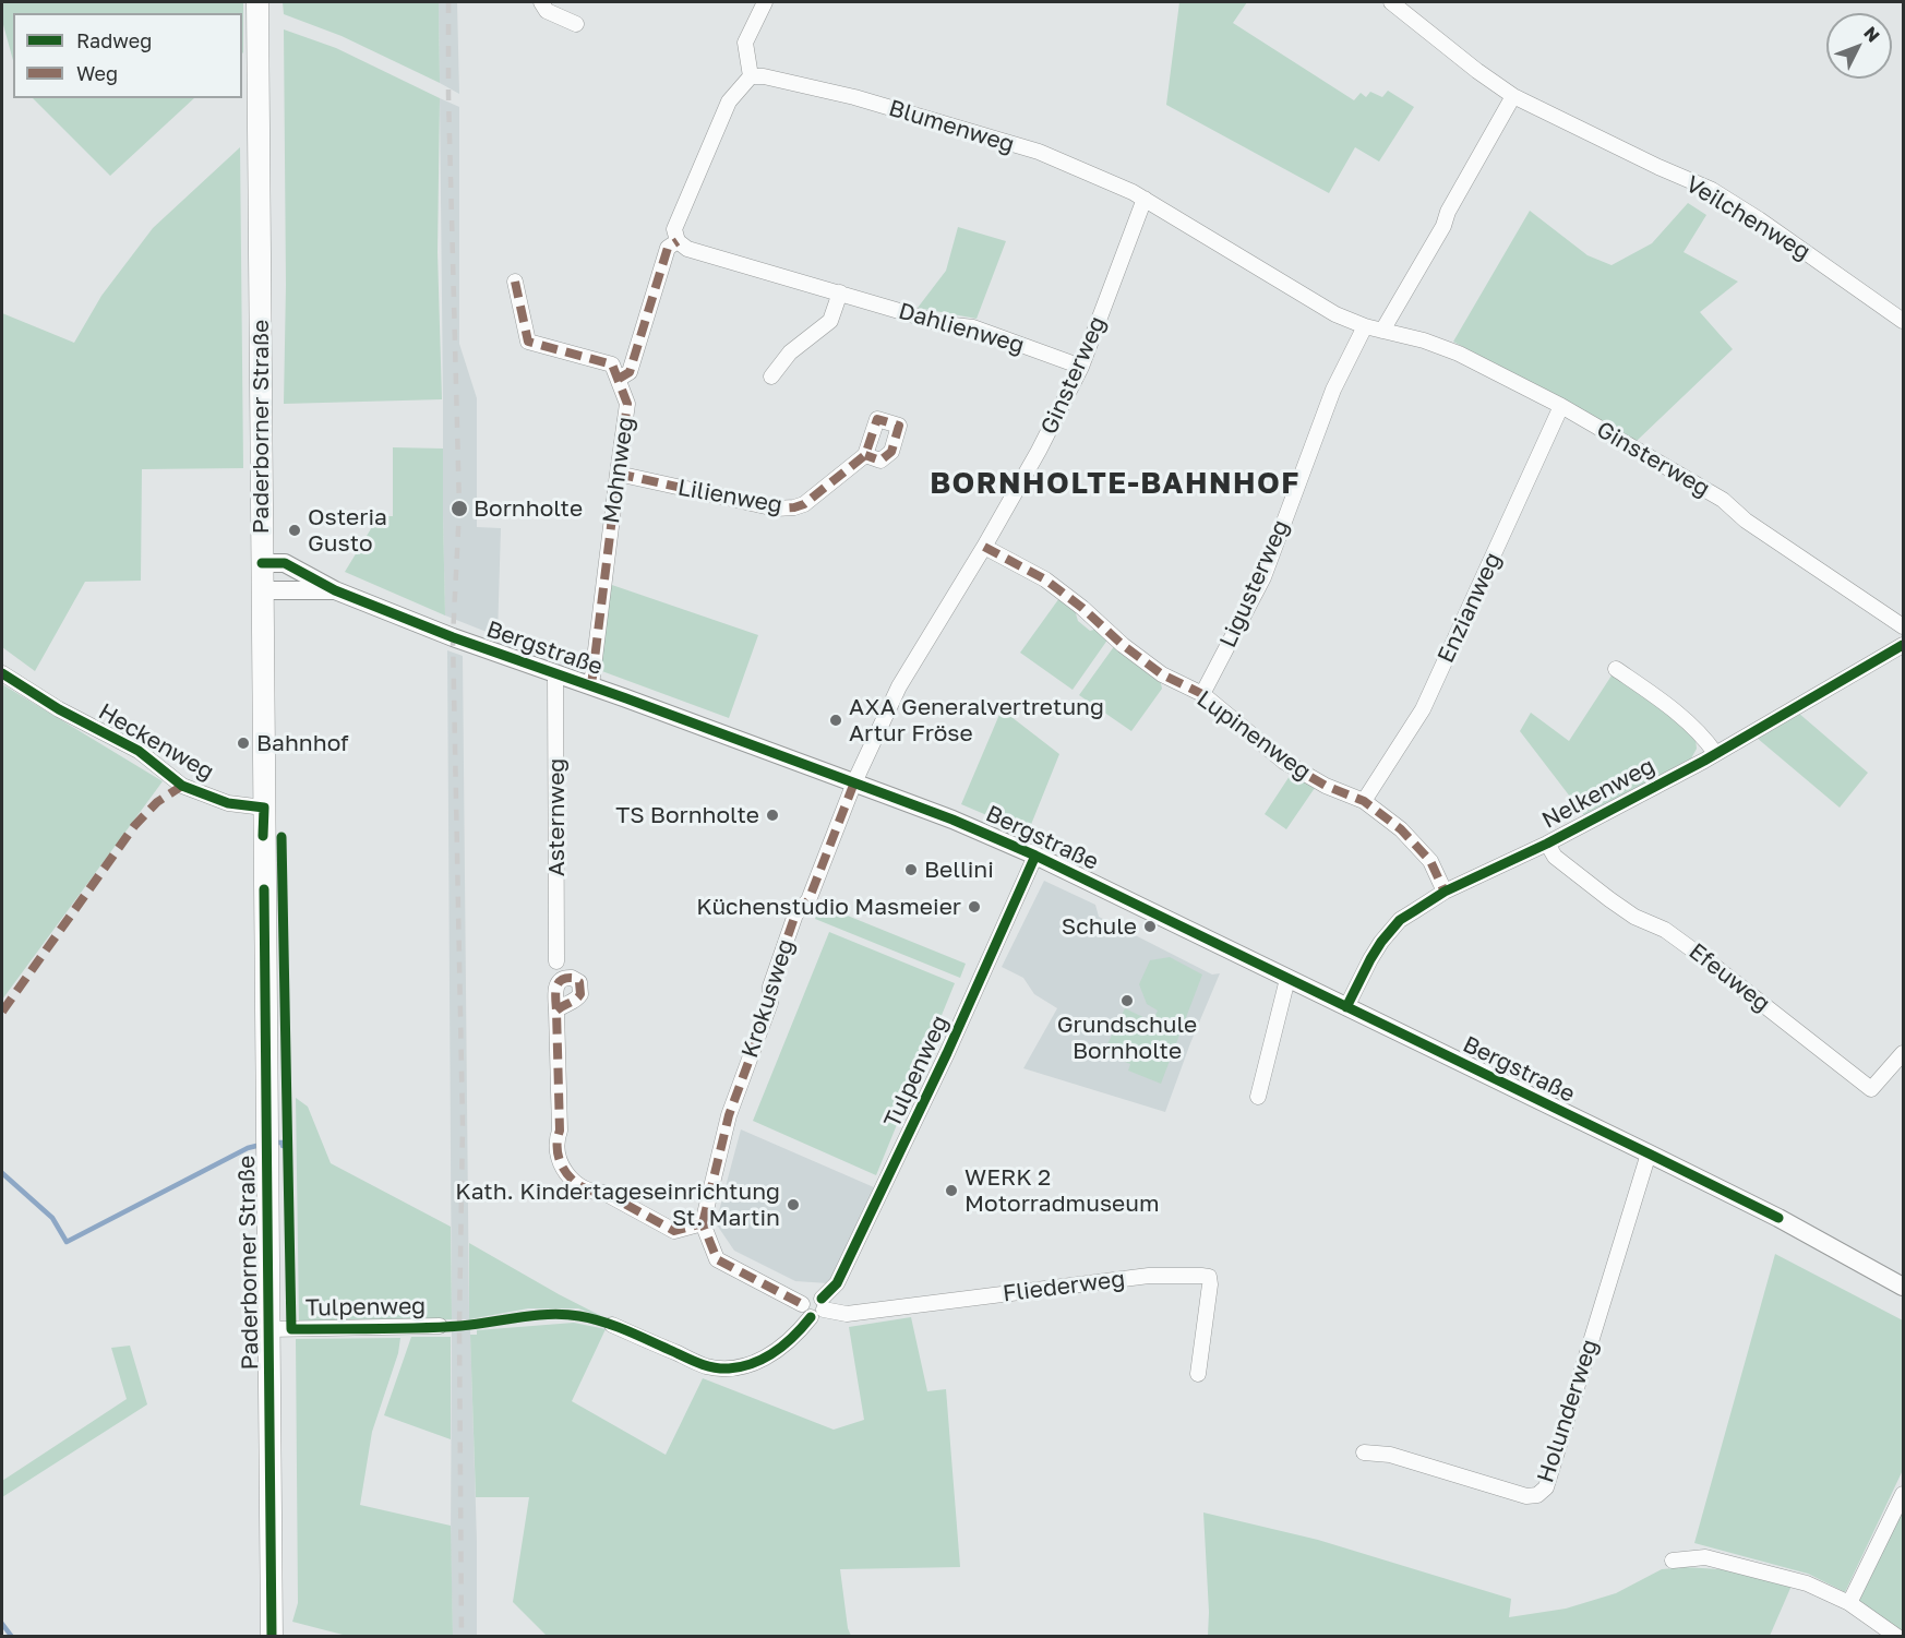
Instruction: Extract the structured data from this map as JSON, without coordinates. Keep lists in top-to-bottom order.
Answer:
{
  "streets": {
    "main road": ["Paderborner Straße"],
    "street": [
      "Blumenweg",
      "Veilchenweg",
      "Dahlienweg",
      "Ginsterweg",
      "Mohnweg",
      "Lilienweg",
      "Ligusterweg",
      "Enzianweg",
      "Bergstraße",
      "Lupinenweg",
      "Heckenweg",
      "Nelkenweg",
      "Asternweg",
      "Efeuweg",
      "Krokusweg",
      "Tulpenweg",
      "Fliederweg",
      "Holunderweg"
    ]
  },
  "crossings": [
    ["Blumenweg", "Ginsterweg"],
    ["Dahlienweg", "Ginsterweg"],
    ["Ginsterweg", "Ligusterweg"],
    ["Ginsterweg", "Enzianweg"],
    ["Ginsterweg", "Bergstraße"],
    ["Ginsterweg", "Lupinenweg"],
    ["Ginsterweg", "Krokusweg"],
    ["Paderborner Straße", "Bergstraße"],
    ["Paderborner Straße", "Heckenweg"],
    ["Paderborner Straße", "Tulpenweg"],
    ["Mohnweg", "Lilienweg"],
    ["Mohnweg", "Bergstraße"],
    ["Ligusterweg", "Lupinenweg"],
    ["Enzianweg", "Lupinenweg"],
    ["Bergstraße", "Nelkenweg"],
    ["Bergstraße", "Asternweg"],
    ["Bergstraße", "Krokusweg"],
    ["Bergstraße", "Tulpenweg"],
    ["Bergstraße", "Holunderweg"],
    ["Lupinenweg", "Nelkenweg"],
    ["Nelkenweg", "Efeuweg"],
    ["Tulpenweg", "Fliederweg"]
  ],
  "districts": ["BORNHOLTE-BAHNHOF"],
  "places": [
    "Bornholte",
    "Osteria Gusto",
    "AXA Generalvertretung Artur Fröse",
    "Bahnhof",
    "TS Bornholte",
    "Bellini",
    "Küchenstudio Masmeier",
    "Schule",
    "Grundschule Bornholte",
    "WERK 2 Motorradmuseum",
    "Kath. Kindertageseinrichtung St. Martin"
  ],
  "legend": ["Radweg", "Weg"],
  "north": "top right"
}
